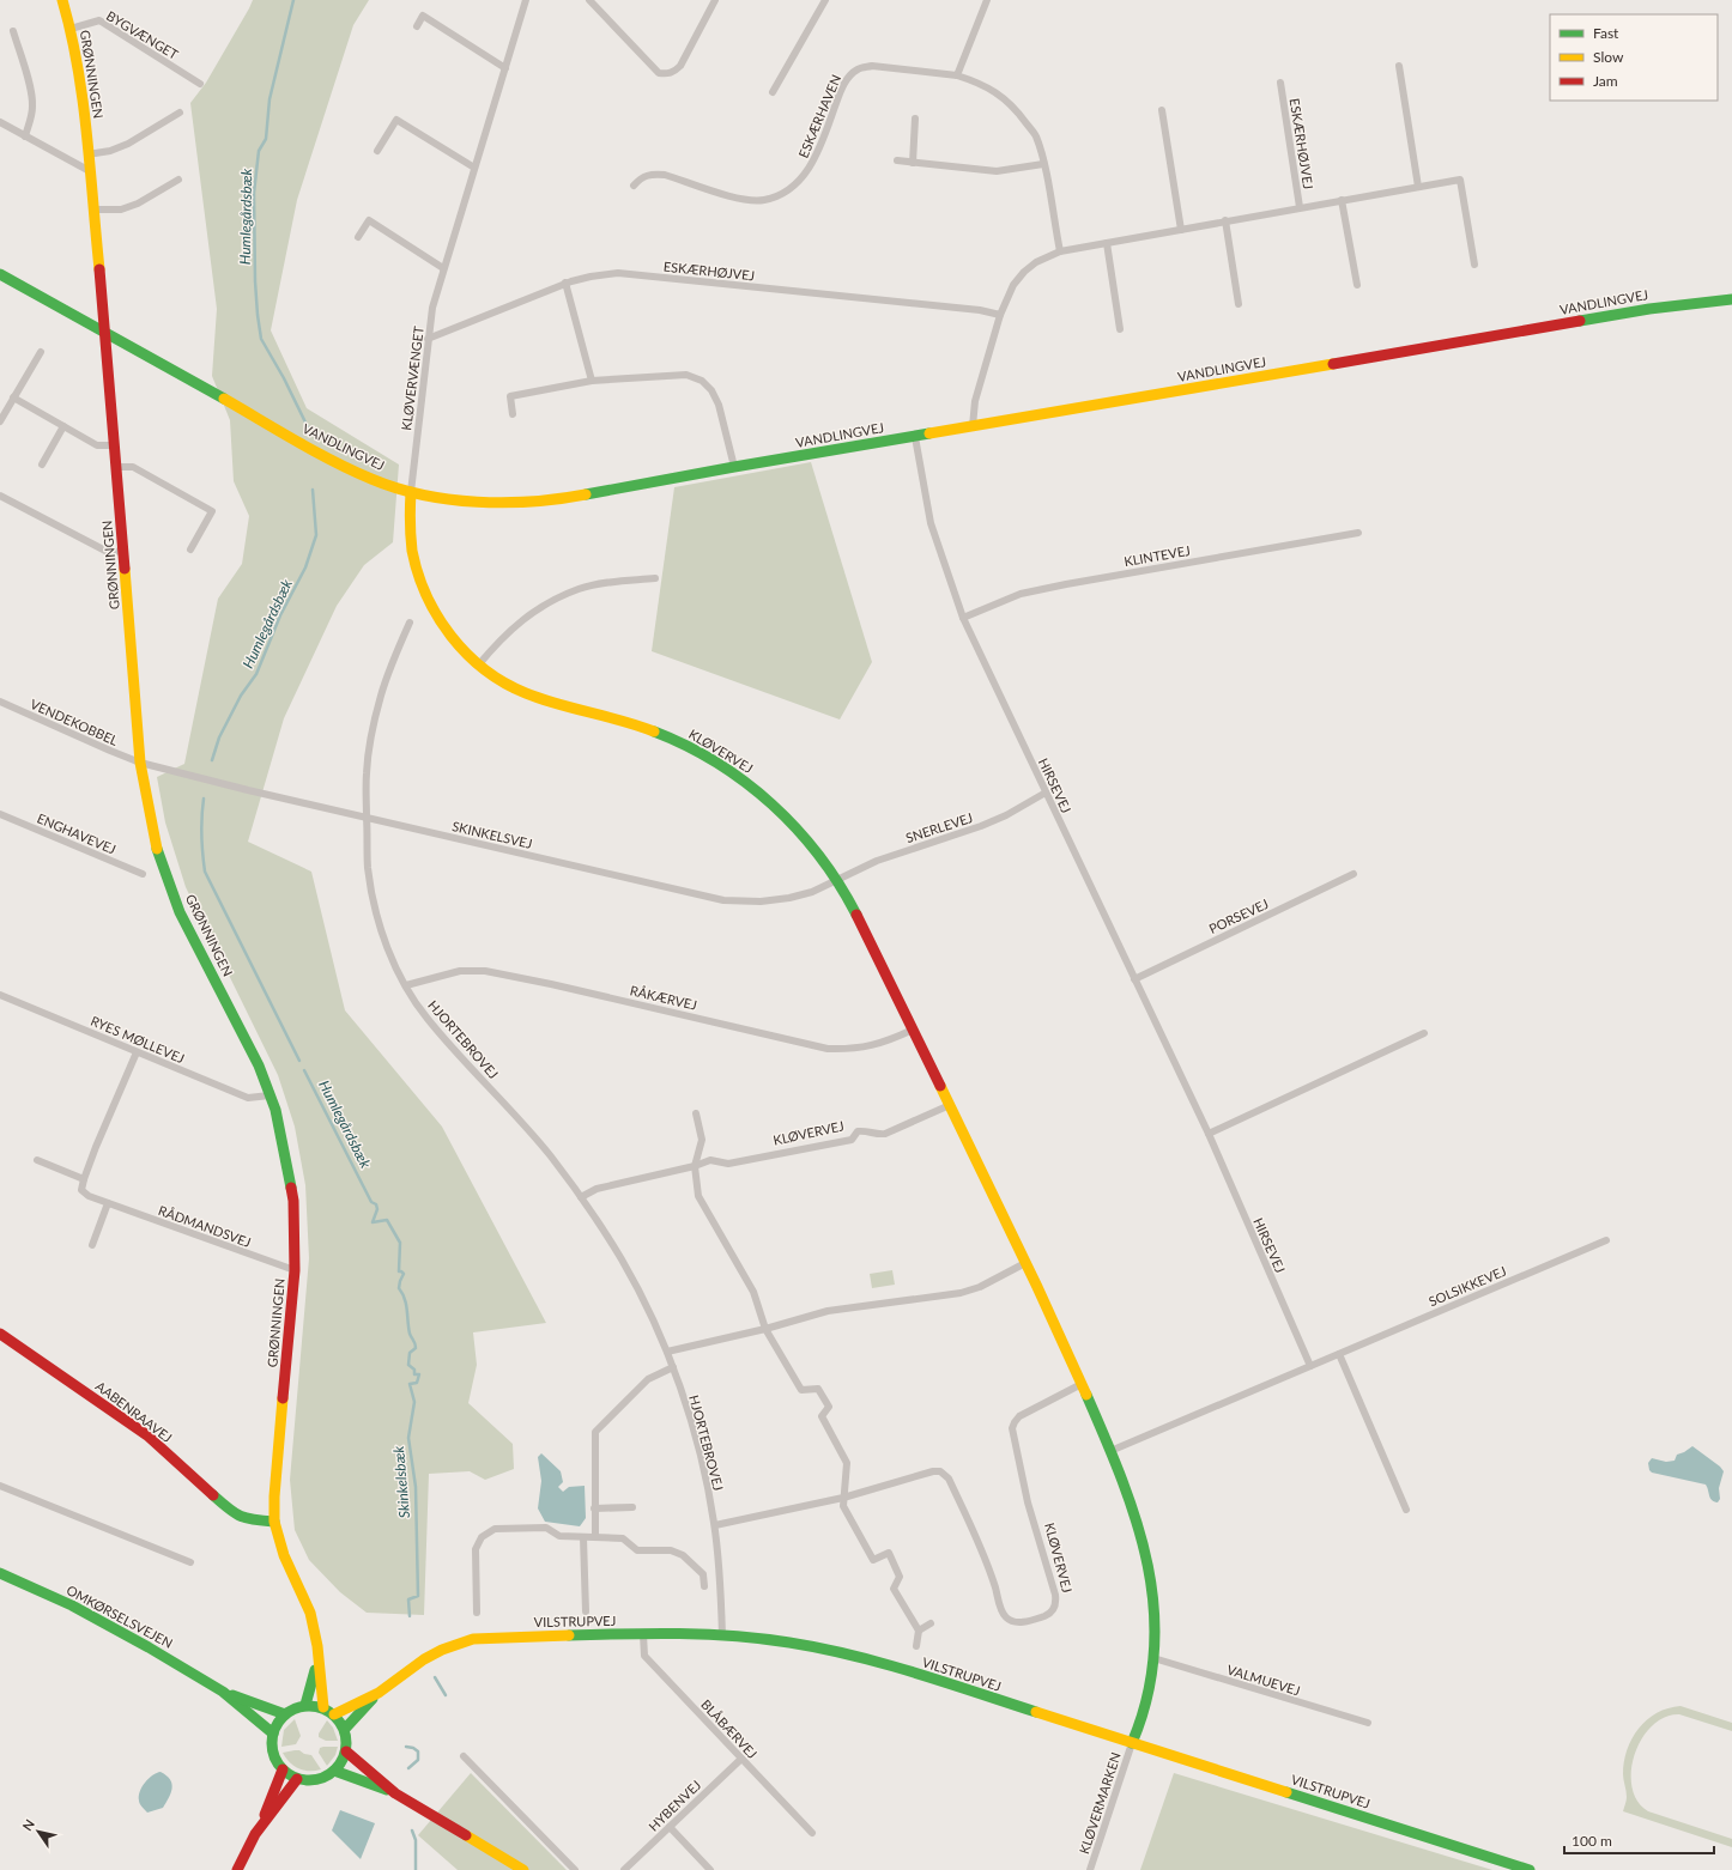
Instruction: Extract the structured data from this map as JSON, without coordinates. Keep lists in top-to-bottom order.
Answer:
{
  "streets": {
    "street": [
      "BYGVÆNGET",
      "GRØNNINGEN",
      "ESKÆRHAVEN",
      "ESKÆRHØJVEJ",
      "VANDLINGVEJ",
      "KLØVERVÆNGET",
      "KLINTEVEJ",
      "VENDEKOBBEL",
      "KLØVERVEJ",
      "HIRSEVEJ",
      "SNERLEVEJ",
      "ENGHAVEVEJ",
      "SKINKELSVEJ",
      "PORSEVEJ",
      "RÅKÆRVEJ",
      "RYES MØLLEVEJ",
      "HJORTEBROVEJ",
      "RÅDMANDSVEJ",
      "SOLSIKKEVEJ",
      "AABENRAAVEJ",
      "OMKØRSELSVEJEN",
      "VILSTRUPVEJ",
      "VALMUEVEJ",
      "BLÅBÆRVEJ",
      "KLØVERMARKEN",
      "HYBENVEJ"
    ]
  },
  "crossings": [
    ["BYGVÆNGET", "GRØNNINGEN"],
    ["GRØNNINGEN", "VANDLINGVEJ"],
    ["GRØNNINGEN", "VENDEKOBBEL"],
    ["GRØNNINGEN", "SKINKELSVEJ"],
    ["GRØNNINGEN", "RYES MØLLEVEJ"],
    ["GRØNNINGEN", "RÅDMANDSVEJ"],
    ["GRØNNINGEN", "AABENRAAVEJ"],
    ["GRØNNINGEN", "OMKØRSELSVEJEN"],
    ["GRØNNINGEN", "VILSTRUPVEJ"],
    ["ESKÆRHØJVEJ", "VANDLINGVEJ"],
    ["ESKÆRHØJVEJ", "KLØVERVÆNGET"],
    ["VANDLINGVEJ", "KLØVERVÆNGET"],
    ["VANDLINGVEJ", "KLØVERVEJ"],
    ["VANDLINGVEJ", "HIRSEVEJ"],
    ["KLØVERVÆNGET", "KLØVERVEJ"],
    ["KLINTEVEJ", "HIRSEVEJ"],
    ["VENDEKOBBEL", "SKINKELSVEJ"],
    ["KLØVERVEJ", "SNERLEVEJ"],
    ["KLØVERVEJ", "SKINKELSVEJ"],
    ["KLØVERVEJ", "RÅKÆRVEJ"],
    ["KLØVERVEJ", "SOLSIKKEVEJ"],
    ["KLØVERVEJ", "VILSTRUPVEJ"],
    ["KLØVERVEJ", "VALMUEVEJ"],
    ["KLØVERVEJ", "KLØVERMARKEN"],
    ["HIRSEVEJ", "SNERLEVEJ"],
    ["HIRSEVEJ", "PORSEVEJ"],
    ["HIRSEVEJ", "SOLSIKKEVEJ"],
    ["SNERLEVEJ", "SKINKELSVEJ"],
    ["SKINKELSVEJ", "HJORTEBROVEJ"],
    ["RÅKÆRVEJ", "HJORTEBROVEJ"],
    ["HJORTEBROVEJ", "VILSTRUPVEJ"],
    ["OMKØRSELSVEJEN", "VILSTRUPVEJ"],
    ["VILSTRUPVEJ", "BLÅBÆRVEJ"],
    ["VILSTRUPVEJ", "KLØVERMARKEN"],
    ["BLÅBÆRVEJ", "HYBENVEJ"]
  ],
  "water": ["Humlegårdsbæk", "Skinkelsbæk"],
  "legend": ["Fast", "Slow", "Jam"],
  "scale_bar": "100 m",
  "north": "top left"
}
